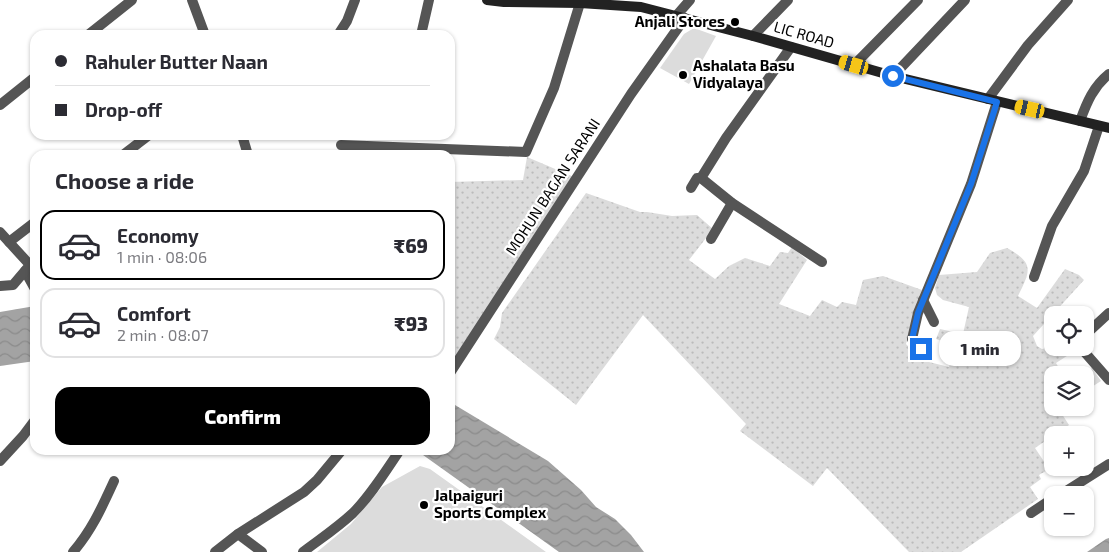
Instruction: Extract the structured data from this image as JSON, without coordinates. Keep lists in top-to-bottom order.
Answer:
{
  "streets": {
    "main road": ["LIC ROAD"],
    "street": ["MOHUN BAGAN SARANI"]
  },
  "crossings": [
    ["LIC ROAD", "MOHUN BAGAN SARANI"]
  ],
  "places": ["Anjali Stores", "Ashalata Basu Vidyalaya", "Jalpaiguri Sports Complex"],
  "page": {
    "banner": ["Rahuler Butter Naan", "Drop-off"],
    "heading": "Choose a ride",
    "list": [
      {
        "name": "Economy",
        "note": "1 min · 08:06",
        "value": "₹69"
      },
      {
        "name": "Comfort",
        "note": "2 min · 08:07",
        "value": "₹93"
      }
    ],
    "map_buttons": ["+", "−"],
    "bubble": "1 min",
    "buttons": "Confirm"
  }
}
